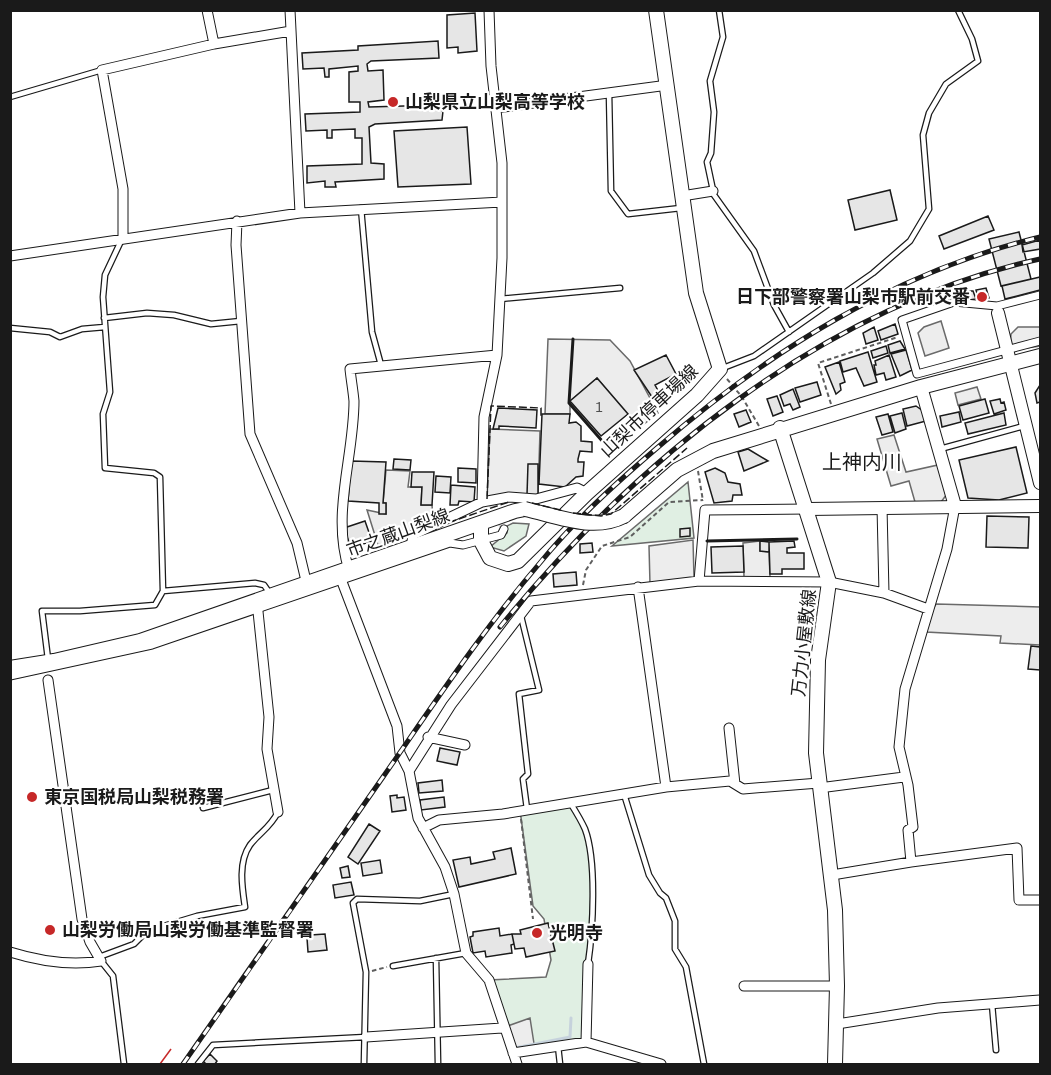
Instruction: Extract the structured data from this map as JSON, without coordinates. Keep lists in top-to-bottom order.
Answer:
{
  "streets": {
    "main road": ["山梨市停車場線", "市之蔵山梨線", "万力小屋敷線"]
  },
  "crossings": [
    ["市之蔵山梨線", "万力小屋敷線"]
  ],
  "districts": ["上神内川"],
  "places": [
    "山梨県立山梨高等学校",
    "日下部警察署山梨市駅前交番",
    "東京国税局山梨税務署",
    "山梨労働局山梨労働基準監督署",
    "光明寺"
  ],
  "house_numbers": ["1"]
}
